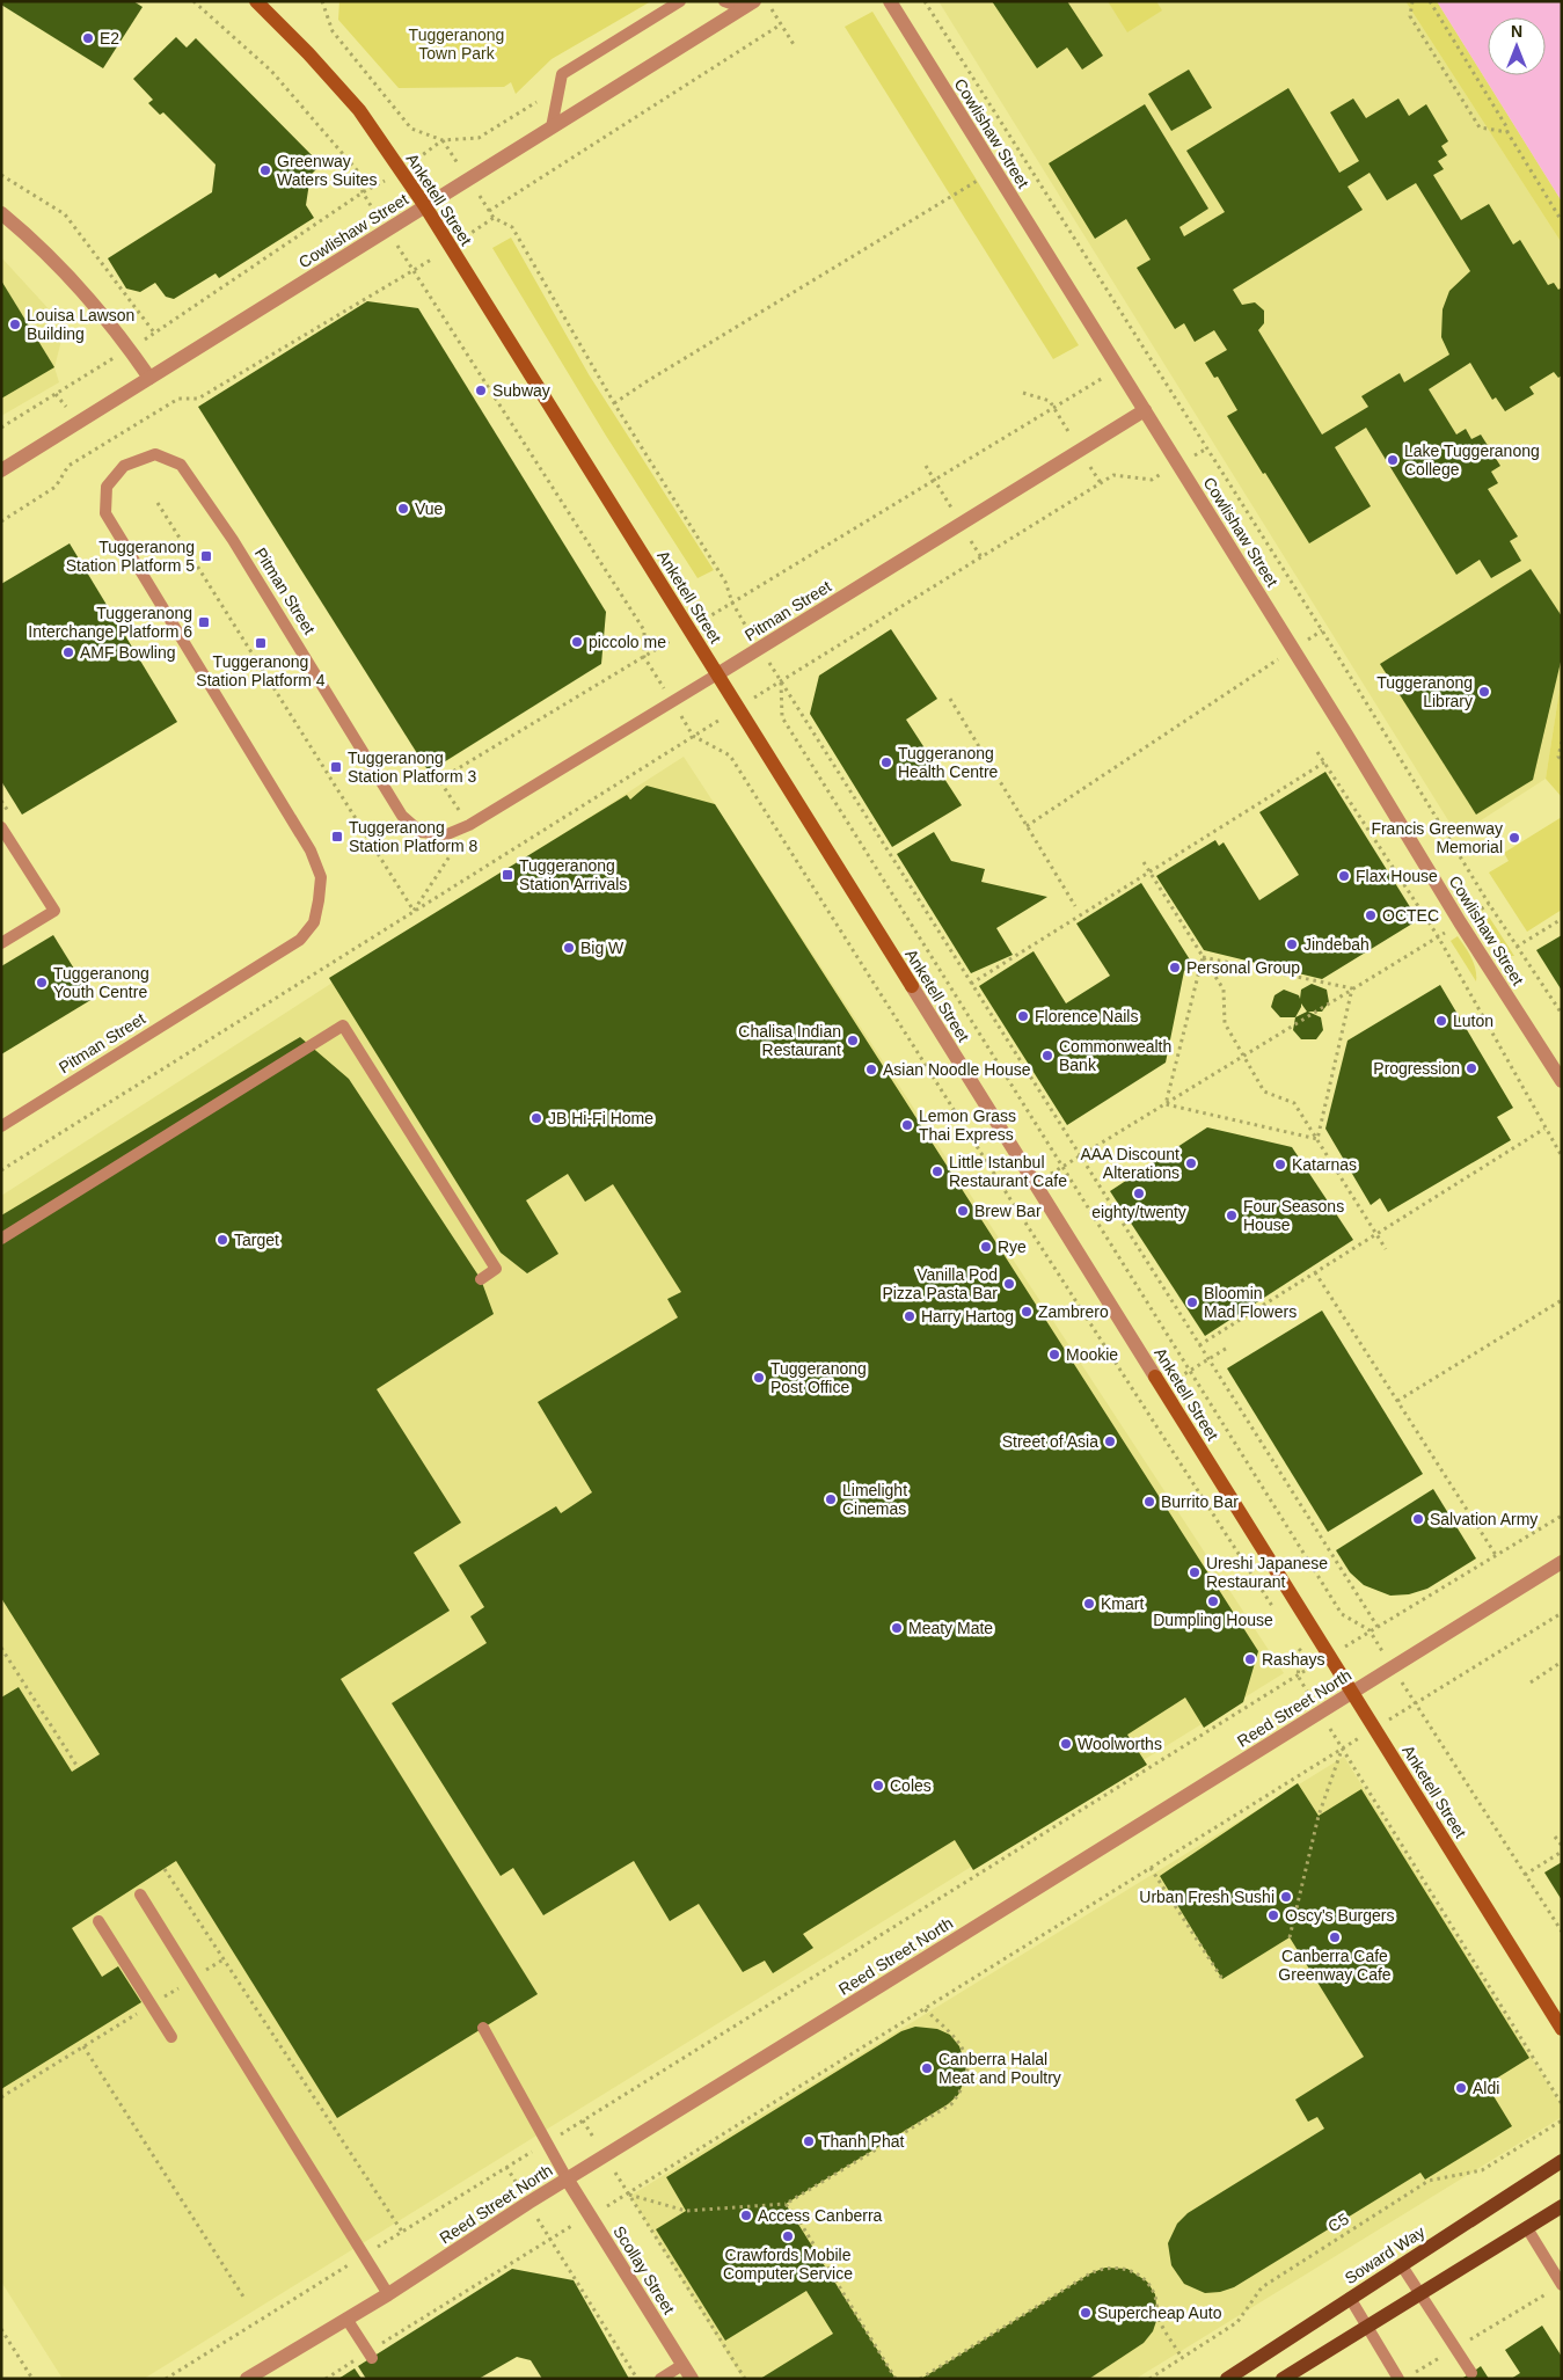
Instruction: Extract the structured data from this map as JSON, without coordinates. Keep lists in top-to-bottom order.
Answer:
{
  "streets": {
    "main road": ["Soward Way"],
    "street": [
      "Cowlishaw Street",
      "Anketell Street",
      "Pitman Street",
      "Reed Street North",
      "Scollay Street"
    ],
    "path": ["C5"]
  },
  "crossings": [
    ["Cowlishaw Street", "Anketell Street"],
    ["Cowlishaw Street", "Pitman Street"],
    ["Anketell Street", "Pitman Street"],
    ["Anketell Street", "Reed Street North"],
    ["Reed Street North", "Scollay Street"]
  ],
  "parks": ["Tuggeranong Town Park"],
  "places": {
    "other": [
      "E2",
      "Greenway Waters Suites",
      "Louisa Lawson Building",
      "Subway",
      "Lake Tuggeranong College",
      "Vue",
      "piccolo me",
      "AMF Bowling",
      "Tuggeranong Library",
      "Tuggeranong Health Centre",
      "Francis Greenway Memorial",
      "Flax House",
      "OCTEC",
      "Jindebah",
      "Big W",
      "Personal Group",
      "Tuggeranong Youth Centre",
      "Florence Nails",
      "Luton",
      "Chalisa Indian Restaurant",
      "Commonwealth Bank",
      "Progression",
      "Asian Noodle House",
      "JB Hi-Fi Home",
      "Lemon Grass Thai Express",
      "AAA Discount Alterations",
      "Katarnas",
      "Little Istanbul Restaurant Cafe",
      "eighty/twenty",
      "Brew Bar",
      "Four Seasons House",
      "Target",
      "Rye",
      "Vanilla Pod Pizza Pasta Bar",
      "Bloomin Mad Flowers",
      "Zambrero",
      "Harry Hartog",
      "Mookie",
      "Tuggeranong Post Office",
      "Street of Asia",
      "Limelight Cinemas",
      "Burrito Bar",
      "Salvation Army",
      "Ureshi Japanese Restaurant",
      "Dumpling House",
      "Kmart",
      "Meaty Mate",
      "Rashays",
      "Woolworths",
      "Coles",
      "Urban Fresh Sushi",
      "Oscy's Burgers",
      "Canberra Cafe Greenway Cafe",
      "Canberra Halal Meat and Poultry",
      "Aldi",
      "Thanh Phat",
      "Access Canberra",
      "Crawfords Mobile Computer Service",
      "Supercheap Auto"
    ],
    "transit": [
      "Tuggeranong Station Platform 5",
      "Tuggeranong Interchange Platform 6",
      "Tuggeranong Station Platform 4",
      "Tuggeranong Station Platform 3",
      "Tuggeranong Station Platform 8",
      "Tuggeranong Station Arrivals"
    ]
  },
  "north": "top"
}
